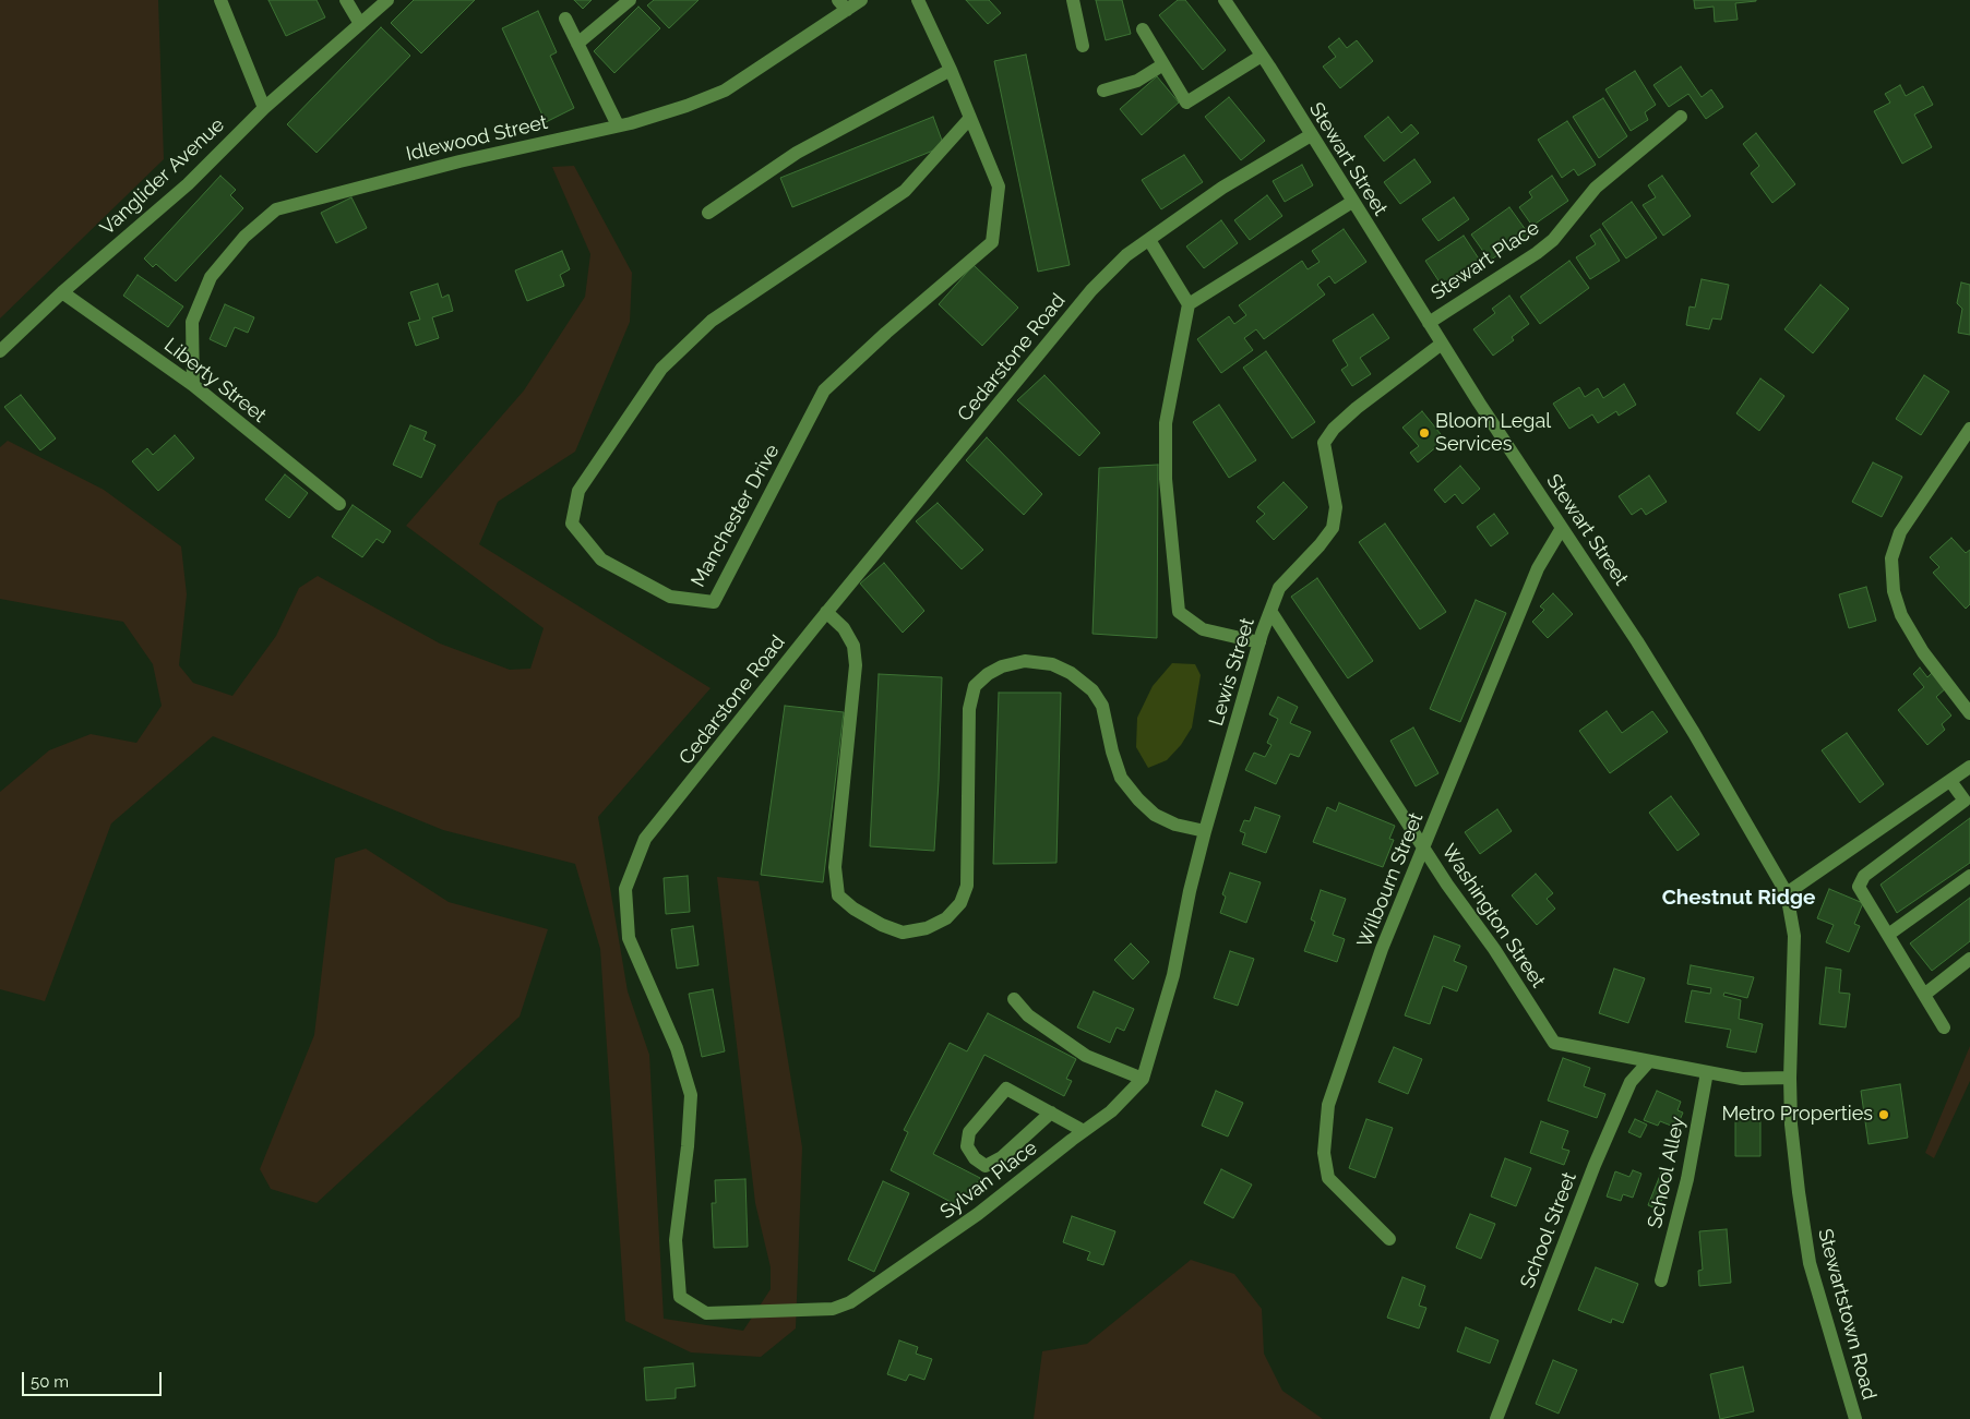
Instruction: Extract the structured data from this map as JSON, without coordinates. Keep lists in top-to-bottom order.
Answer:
{
  "streets": {
    "street": [
      "Idlewood Street",
      "Stewart Street",
      "Vanglider Avenue",
      "Stewart Place",
      "Cedarstone Road",
      "Liberty Street",
      "Manchester Drive",
      "Lewis Street",
      "Wilbourn Street",
      "Washington Street",
      "School Alley",
      "Sylvan Place",
      "School Street",
      "Stewartstown Road"
    ]
  },
  "crossings": [
    ["Idlewood Street", "Liberty Street"],
    ["Stewart Street", "Stewart Place"],
    ["Stewart Street", "Cedarstone Road"],
    ["Stewart Street", "Lewis Street"],
    ["Stewart Street", "Wilbourn Street"],
    ["Stewart Street", "Stewartstown Road"],
    ["Vanglider Avenue", "Liberty Street"],
    ["Cedarstone Road", "Sylvan Place"],
    ["Lewis Street", "Washington Street"],
    ["Lewis Street", "Sylvan Place"],
    ["Wilbourn Street", "Washington Street"],
    ["Washington Street", "School Alley"],
    ["Washington Street", "School Street"],
    ["Washington Street", "Stewartstown Road"]
  ],
  "districts": ["Chestnut Ridge"],
  "places": ["Bloom Legal Services", "Metro Properties"],
  "scale_bar": "50 m"
}
